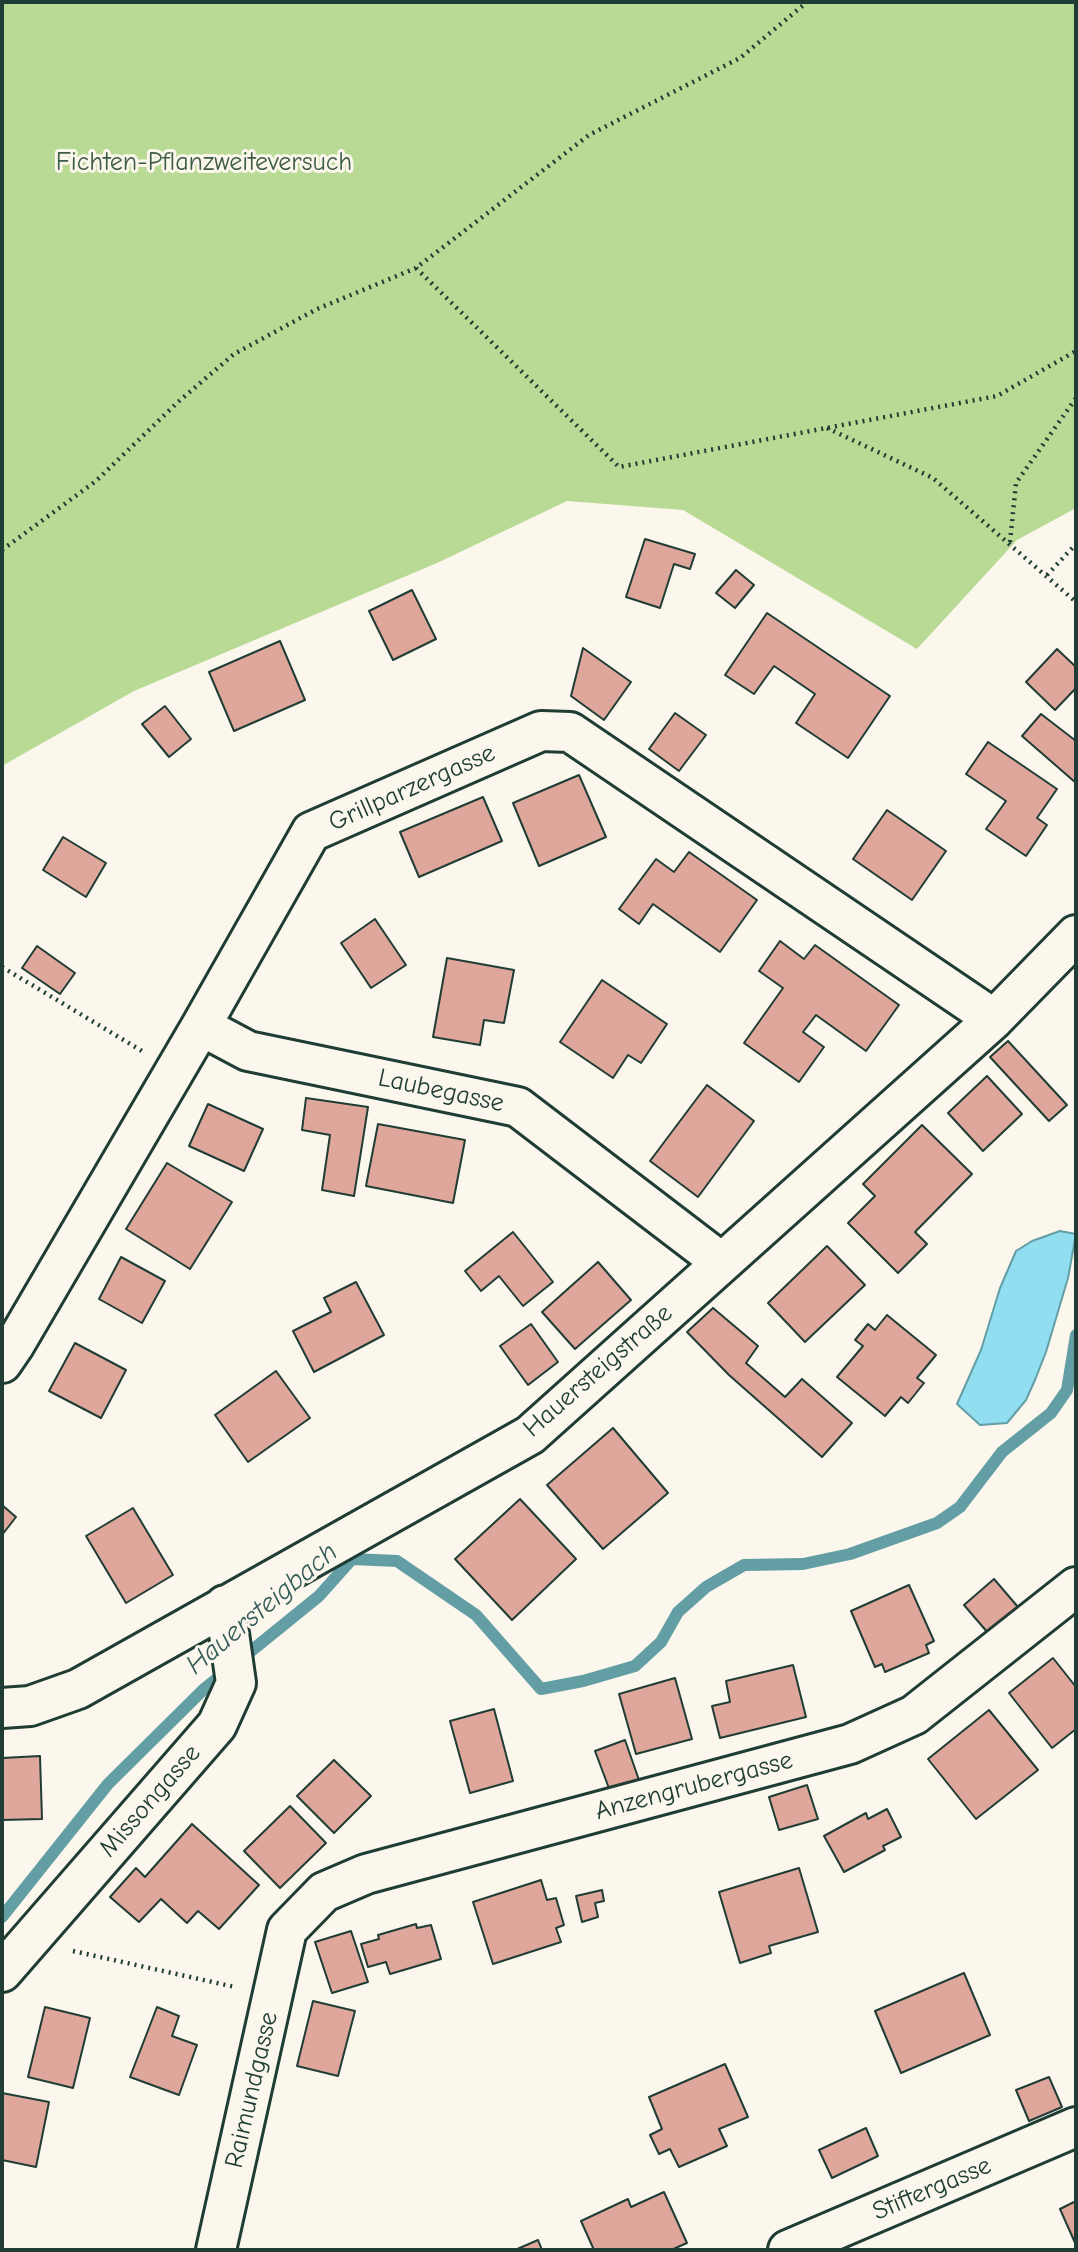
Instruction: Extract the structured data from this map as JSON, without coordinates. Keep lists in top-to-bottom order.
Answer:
{
  "streets": {
    "street": [
      "Grillparzergasse",
      "Laubegasse",
      "Hauersteigstraße",
      "Anzengrubergasse",
      "Missongasse",
      "Raimundgasse",
      "Stiftergasse"
    ]
  },
  "crossings": [
    ["Grillparzergasse", "Laubegasse"],
    ["Grillparzergasse", "Hauersteigstraße"],
    ["Laubegasse", "Hauersteigstraße"],
    ["Hauersteigstraße", "Missongasse"],
    ["Anzengrubergasse", "Raimundgasse"]
  ],
  "water": ["Hauersteigbach"],
  "parks": ["Fichten-Pflanzweiteversuch"]
}
